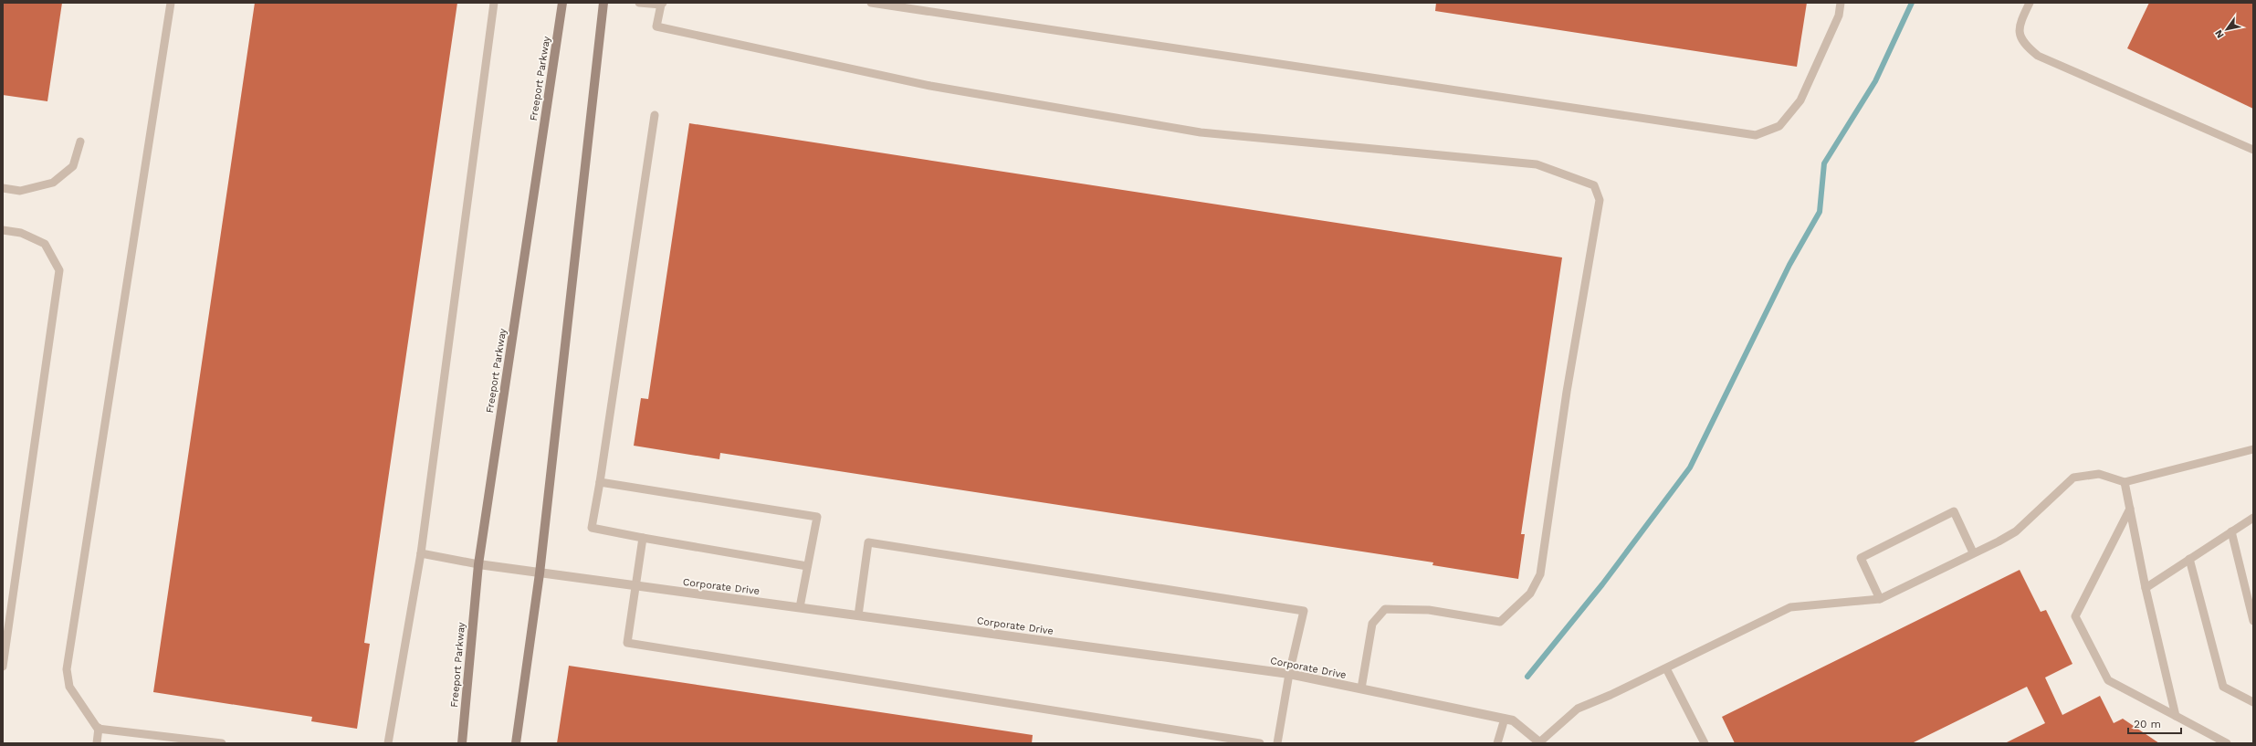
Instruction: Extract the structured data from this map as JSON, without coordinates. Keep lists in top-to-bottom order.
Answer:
{
  "streets": {
    "main road": ["Freeport Parkway"],
    "street": ["Corporate Drive"]
  },
  "crossings": [
    ["Freeport Parkway", "Corporate Drive"]
  ],
  "scale_bar": "20 m",
  "north": "bottom left"
}
